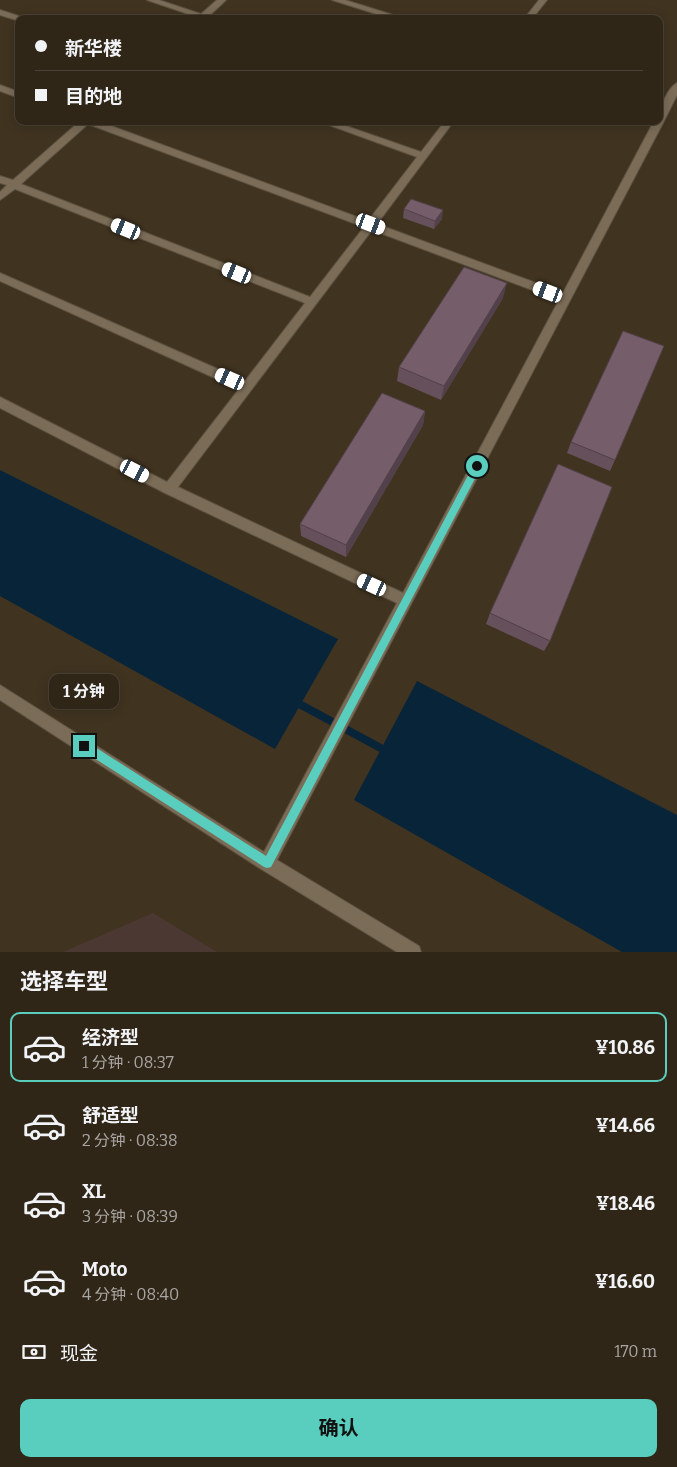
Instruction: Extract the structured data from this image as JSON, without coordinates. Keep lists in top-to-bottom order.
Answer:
{
  "page": {
    "banner": ["新华楼", "目的地"],
    "bubble": "1 分钟",
    "heading": "选择车型",
    "list": [
      {
        "name": "经济型",
        "note": "1 分钟 · 08:37",
        "value": "¥10.86"
      },
      {
        "name": "舒适型",
        "note": "2 分钟 · 08:38",
        "value": "¥14.66"
      },
      {
        "name": "XL",
        "note": "3 分钟 · 08:39",
        "value": "¥18.46"
      },
      {
        "name": "Moto",
        "note": "4 分钟 · 08:40",
        "value": "¥16.60"
      }
    ],
    "pay": ["现金", "170 m"],
    "buttons": "确认"
  }
}
